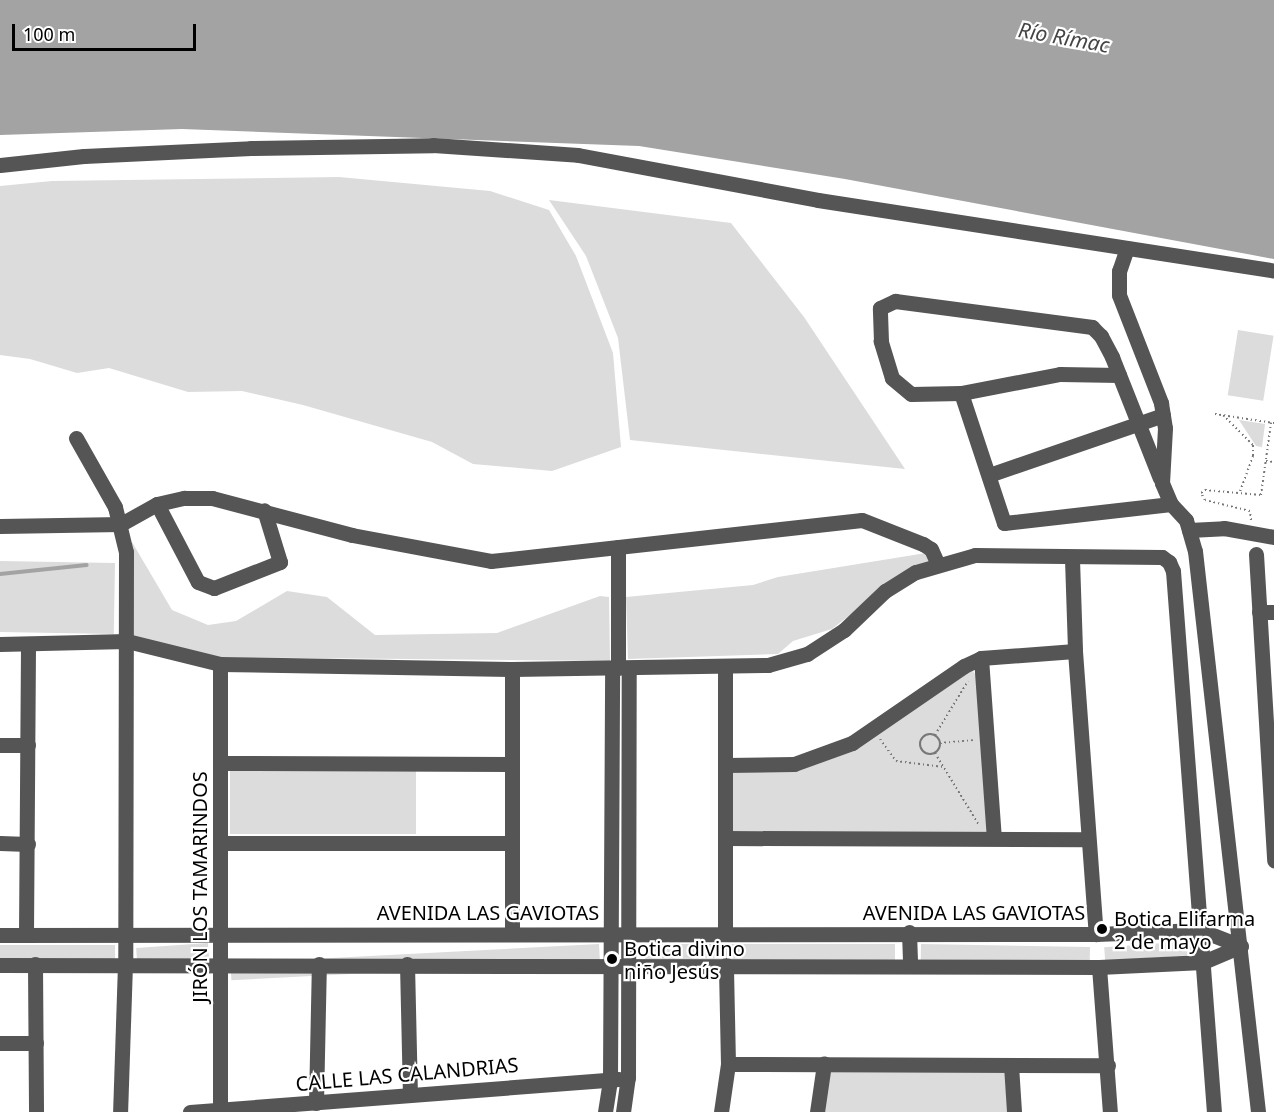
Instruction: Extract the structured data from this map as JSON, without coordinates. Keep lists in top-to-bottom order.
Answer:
{
  "streets": {
    "street": ["JIRÓN LOS TAMARINDOS", "AVENIDA LAS GAVIOTAS", "CALLE LAS CALANDRIAS"]
  },
  "crossings": [
    ["JIRÓN LOS TAMARINDOS", "AVENIDA LAS GAVIOTAS"],
    ["JIRÓN LOS TAMARINDOS", "CALLE LAS CALANDRIAS"]
  ],
  "water": ["Río Rímac"],
  "places": ["Botica Elifarma 2 de mayo", "Botica divino niño Jesús"],
  "scale_bar": "100 m"
}
